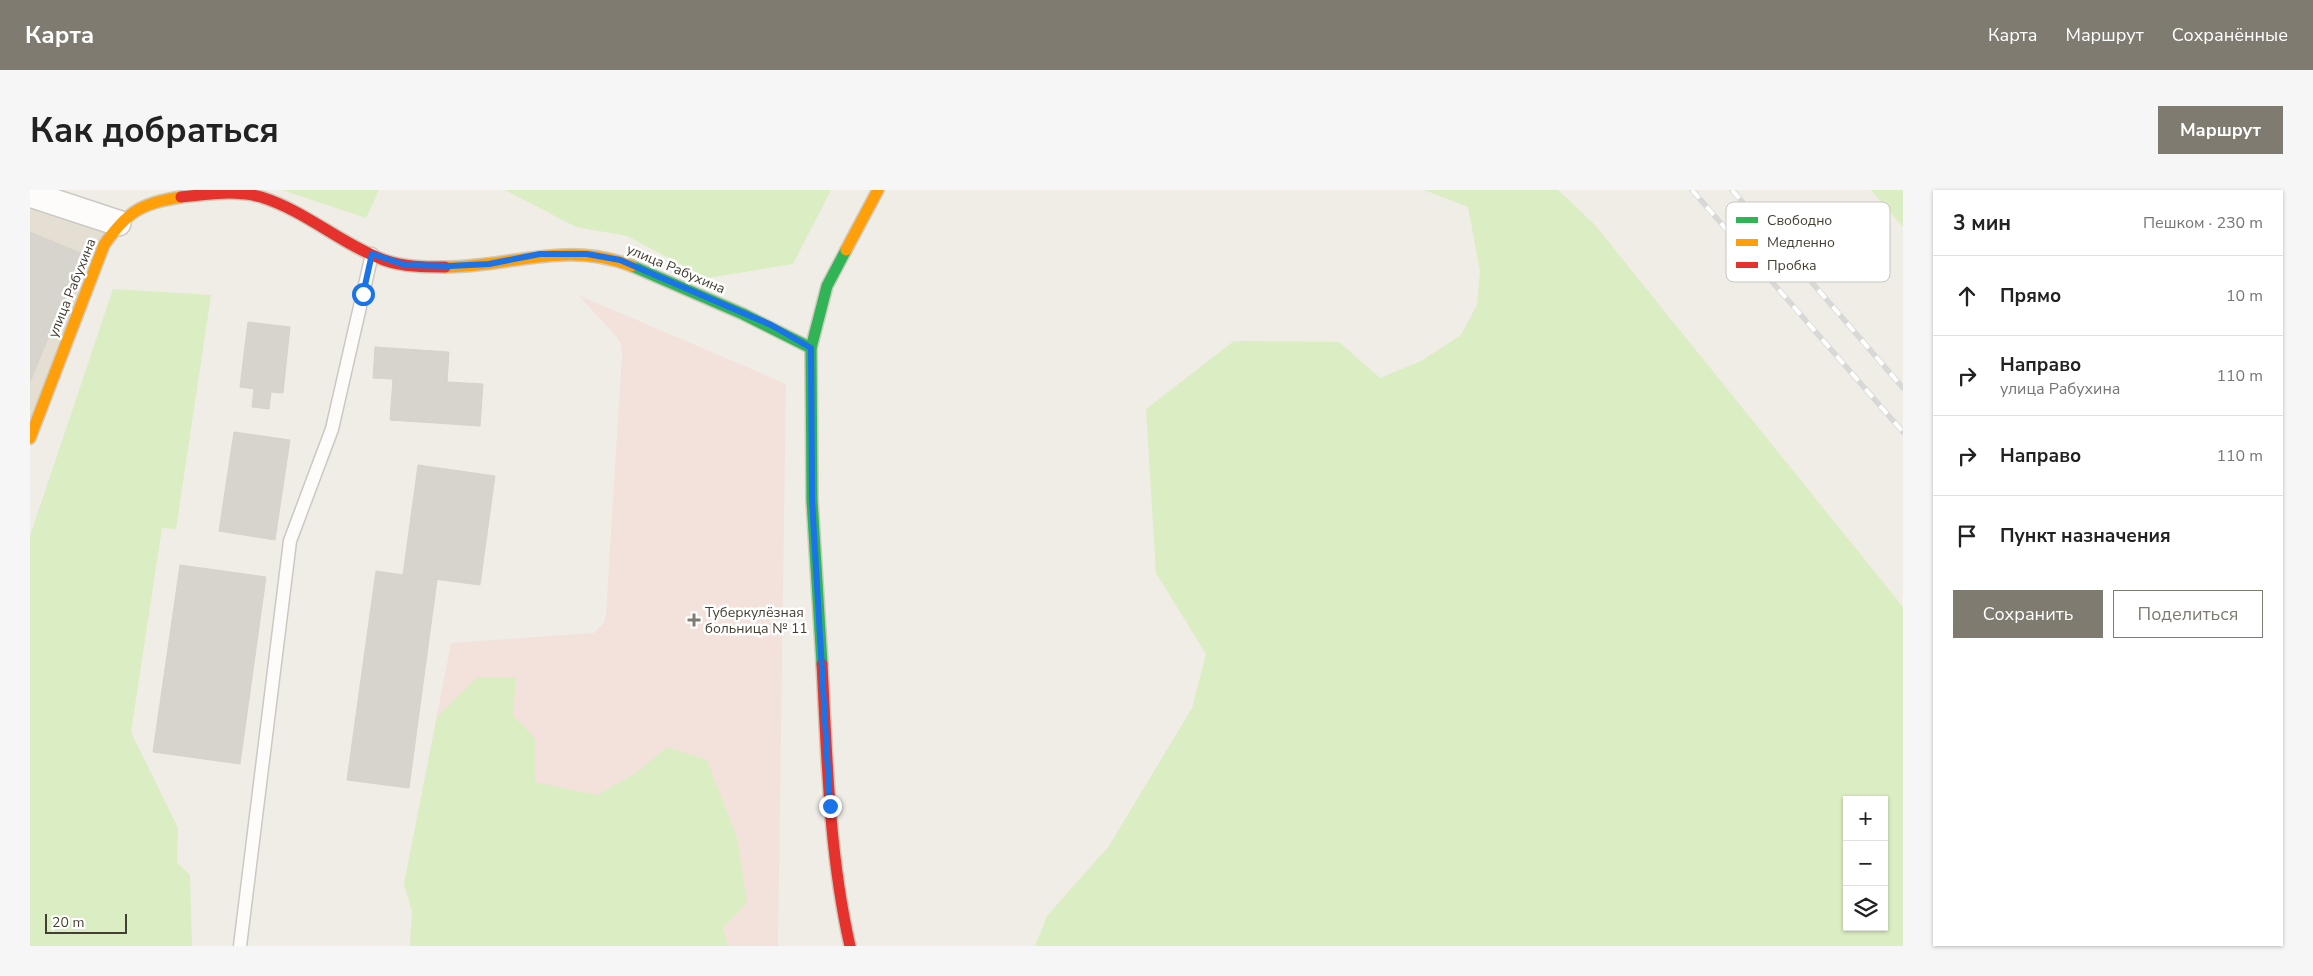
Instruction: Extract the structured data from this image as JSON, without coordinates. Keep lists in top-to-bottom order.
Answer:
{
  "streets": {
    "street": ["улица Рабухина"]
  },
  "places": {
    "health": ["Туберкулёзная больница № 11"]
  },
  "legend": ["Свободно", "Медленно", "Пробка"],
  "scale_bar": "20 m",
  "page": {
    "header": "Карта",
    "nav": ["Карта", "Маршрут", "Сохранённые"],
    "buttons": [
      "Маршрут",
      ["Сохранить", "Поделиться"]
    ],
    "title": "Как добраться",
    "heading": ["3 мин", "Пешком · 230 m"],
    "list": [
      ["Прямо", "10 m"],
      ["Направо", "улица Рабухина", "110 m"],
      ["Направо", "110 m"],
      "Пункт назначения"
    ],
    "map_buttons": ["+", "−"],
    "scale": "20 m"
  }
}
